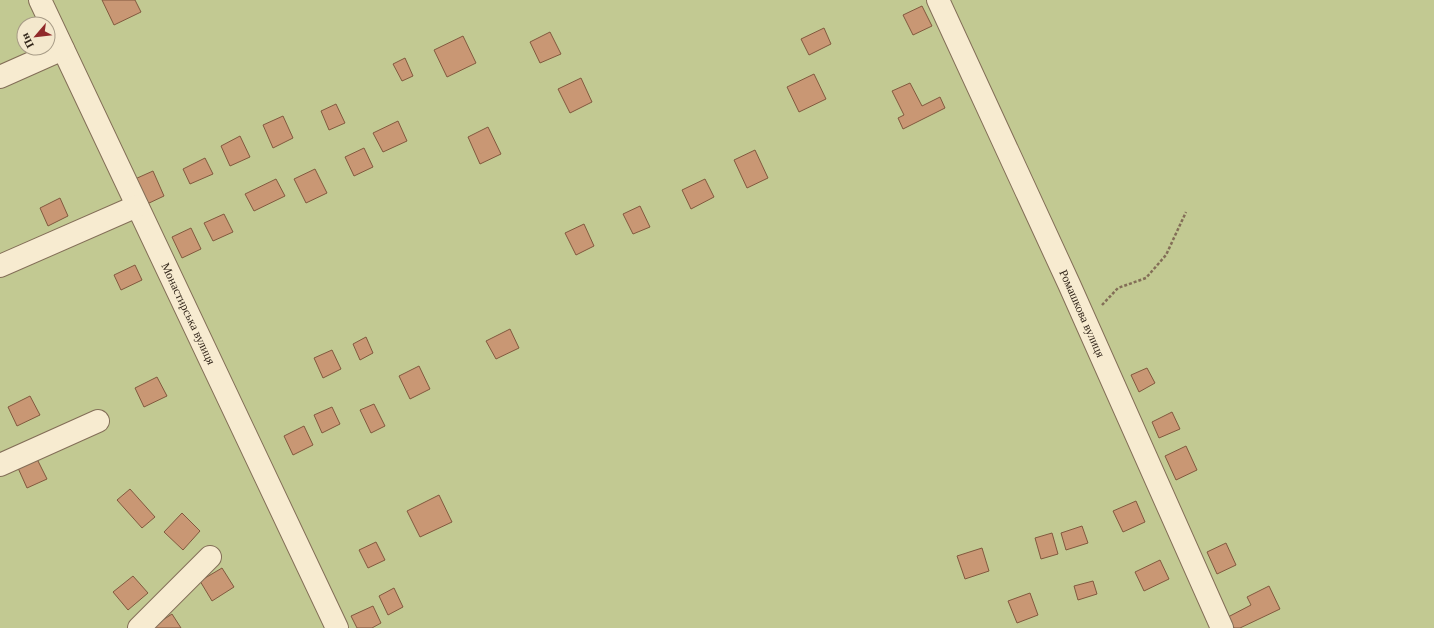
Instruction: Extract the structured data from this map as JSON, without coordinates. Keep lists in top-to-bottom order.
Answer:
{
  "streets": {
    "street": ["Ромашкова вулиця", "Монастирська вулиця"]
  },
  "north": "bottom left"
}
